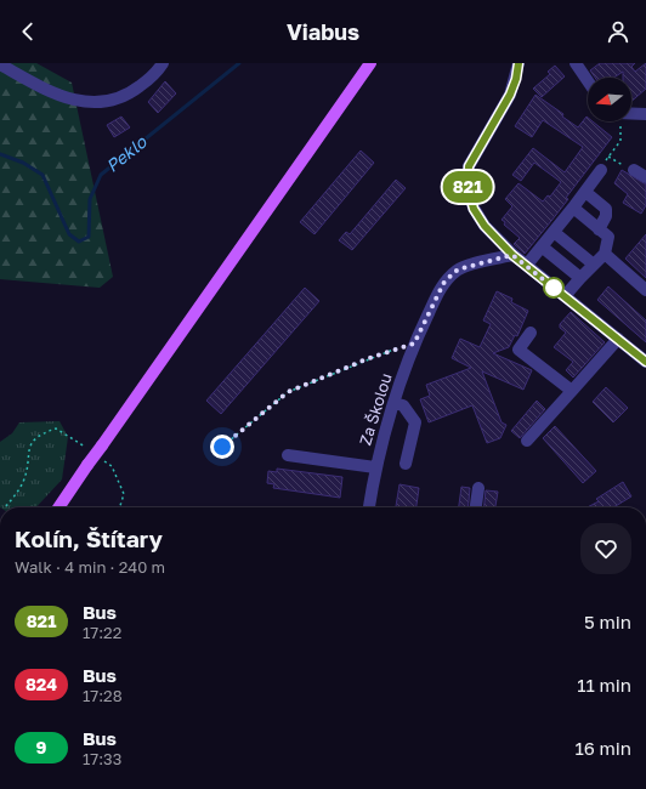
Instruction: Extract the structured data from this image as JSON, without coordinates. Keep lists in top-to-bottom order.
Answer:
{
  "streets": {
    "street": ["Za Školou"]
  },
  "water": ["Peklo"],
  "lines": ["bus line 821"],
  "north": "left",
  "page": {
    "header": "Viabus",
    "on_map": "821",
    "heading": ["Kolín, Štítary", "Walk · 4 min · 240 m"],
    "list": [
      {
        "mark": "821",
        "name": "Bus",
        "note": "17:22",
        "value": "5 min"
      },
      {
        "mark": "824",
        "name": "Bus",
        "note": "17:28",
        "value": "11 min"
      },
      {
        "mark": "9",
        "name": "Bus",
        "note": "17:33",
        "value": "16 min"
      }
    ]
  }
}
